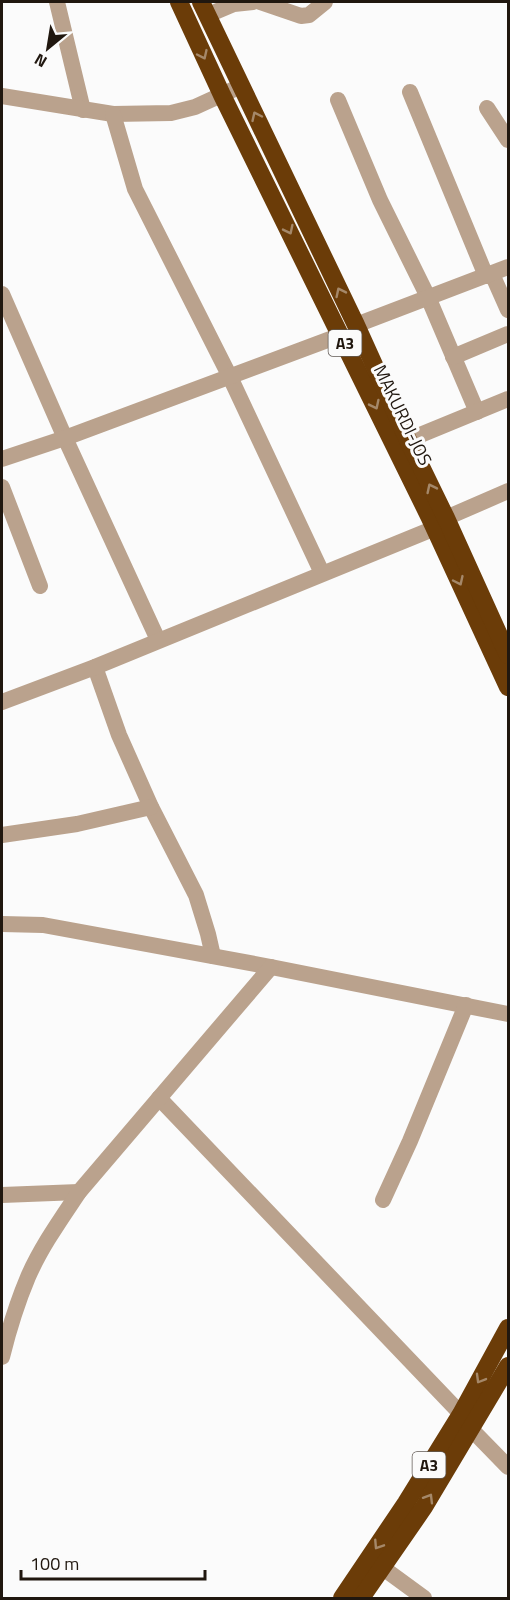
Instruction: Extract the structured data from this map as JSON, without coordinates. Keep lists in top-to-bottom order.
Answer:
{
  "streets": {
    "highway": ["A3", "MAKURDI-JOS"]
  },
  "scale_bar": "100 m",
  "north": "bottom left"
}
